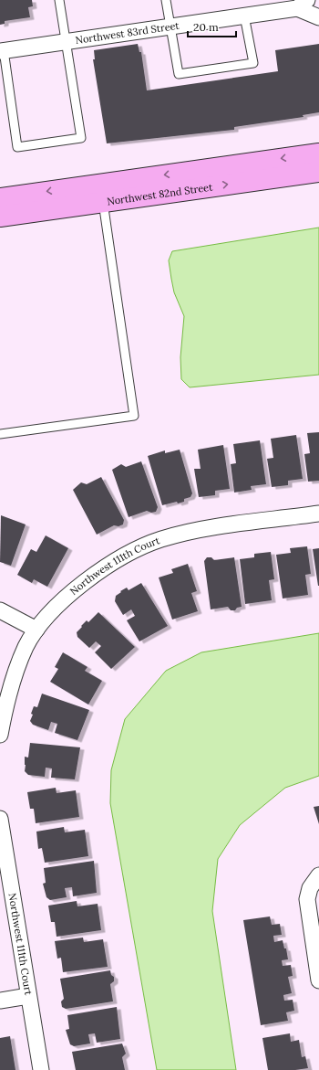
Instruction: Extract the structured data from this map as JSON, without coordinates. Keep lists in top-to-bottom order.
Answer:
{
  "streets": {
    "street": ["Northwest 83rd Street", "Northwest 82nd Street", "Northwest 111th Court"]
  },
  "scale_bar": "20 m"
}
